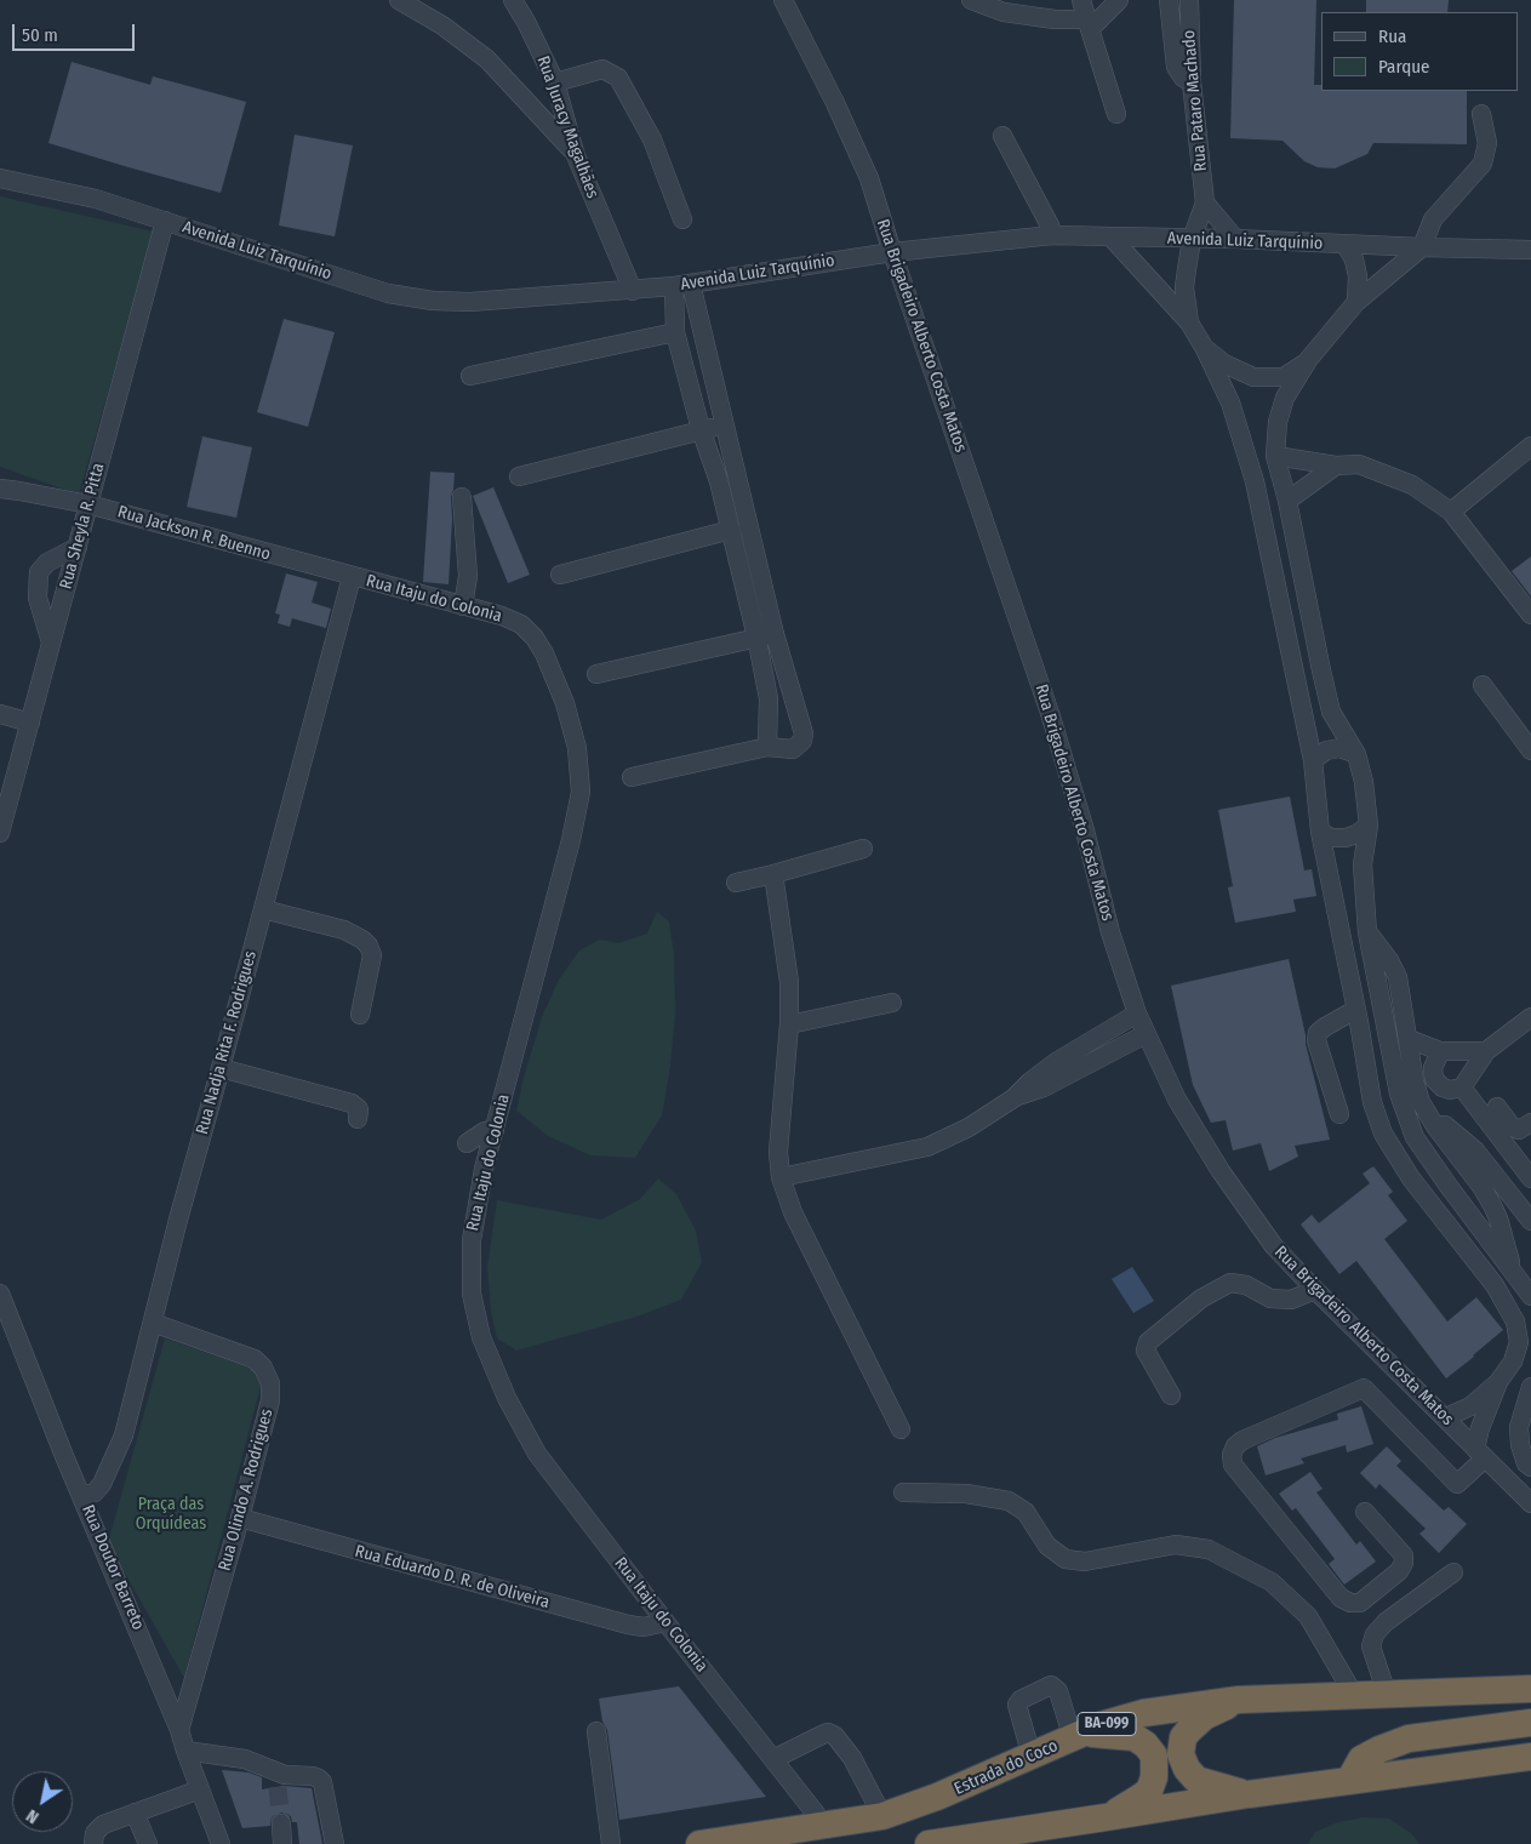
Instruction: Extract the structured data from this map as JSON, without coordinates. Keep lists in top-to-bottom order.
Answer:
{
  "streets": {
    "highway": ["BA-099", "Estrada do Coco"],
    "street": [
      "Rua Pataro Machado",
      "Rua Juracy Magalhães",
      "Avenida Luiz Tarquínio",
      "Rua Brigadeiro Alberto Costa Matos",
      "Rua Sheyla R. Pitta",
      "Rua Jackson R. Buenno",
      "Rua Itaju do Colonia",
      "Rua Nadja Rita F. Rodrigues",
      "Rua Olindo A. Rodrigues",
      "Rua Doutor Barreto",
      "Rua Eduardo D. R. de Oliveira"
    ]
  },
  "crossings": [
    ["Rua Pataro Machado", "Avenida Luiz Tarquínio"],
    ["Rua Juracy Magalhães", "Avenida Luiz Tarquínio"],
    ["Avenida Luiz Tarquínio", "Rua Brigadeiro Alberto Costa Matos"],
    ["Avenida Luiz Tarquínio", "Rua Sheyla R. Pitta"],
    ["Rua Sheyla R. Pitta", "Rua Jackson R. Buenno"],
    ["Rua Jackson R. Buenno", "Rua Itaju do Colonia"],
    ["Rua Jackson R. Buenno", "Rua Nadja Rita F. Rodrigues"],
    ["Rua Itaju do Colonia", "Rua Nadja Rita F. Rodrigues"],
    ["Rua Itaju do Colonia", "Rua Eduardo D. R. de Oliveira"],
    ["Rua Itaju do Colonia", "Estrada do Coco"],
    ["Rua Nadja Rita F. Rodrigues", "Rua Olindo A. Rodrigues"],
    ["Rua Nadja Rita F. Rodrigues", "Rua Doutor Barreto"],
    ["Rua Olindo A. Rodrigues", "Rua Doutor Barreto"],
    ["Rua Olindo A. Rodrigues", "Rua Eduardo D. R. de Oliveira"]
  ],
  "parks": ["Praça das Orquídeas"],
  "legend": ["Rua", "Parque"],
  "scale_bar": "50 m",
  "north": "bottom left"
}
